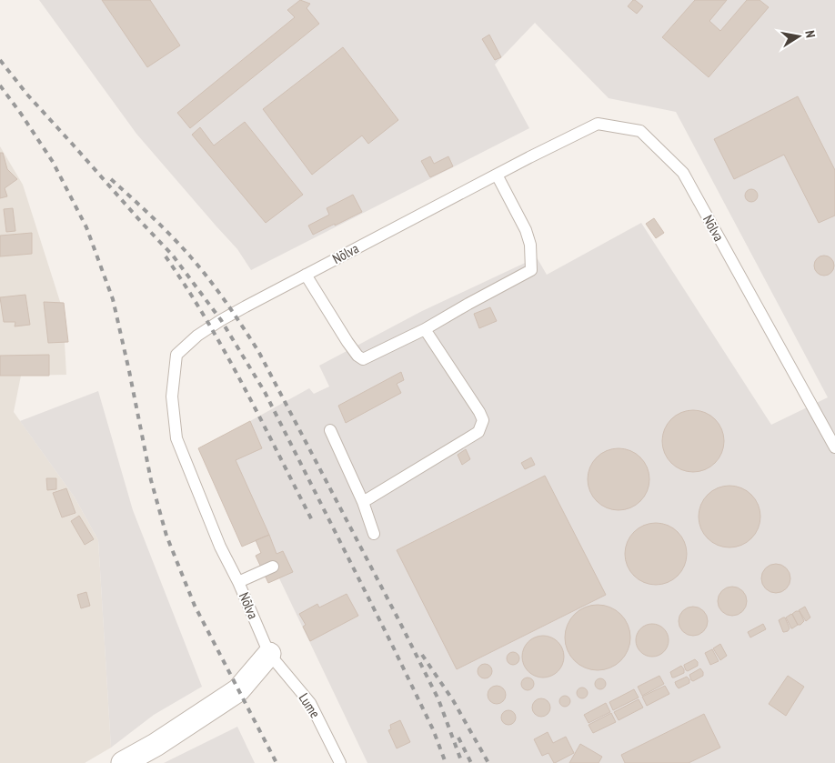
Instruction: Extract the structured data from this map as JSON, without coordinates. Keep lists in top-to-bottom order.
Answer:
{
  "streets": {
    "lane": ["Nõlva", "Lume"]
  },
  "crossings": [
    ["Nõlva", "Lume"]
  ],
  "north": "right"
}
